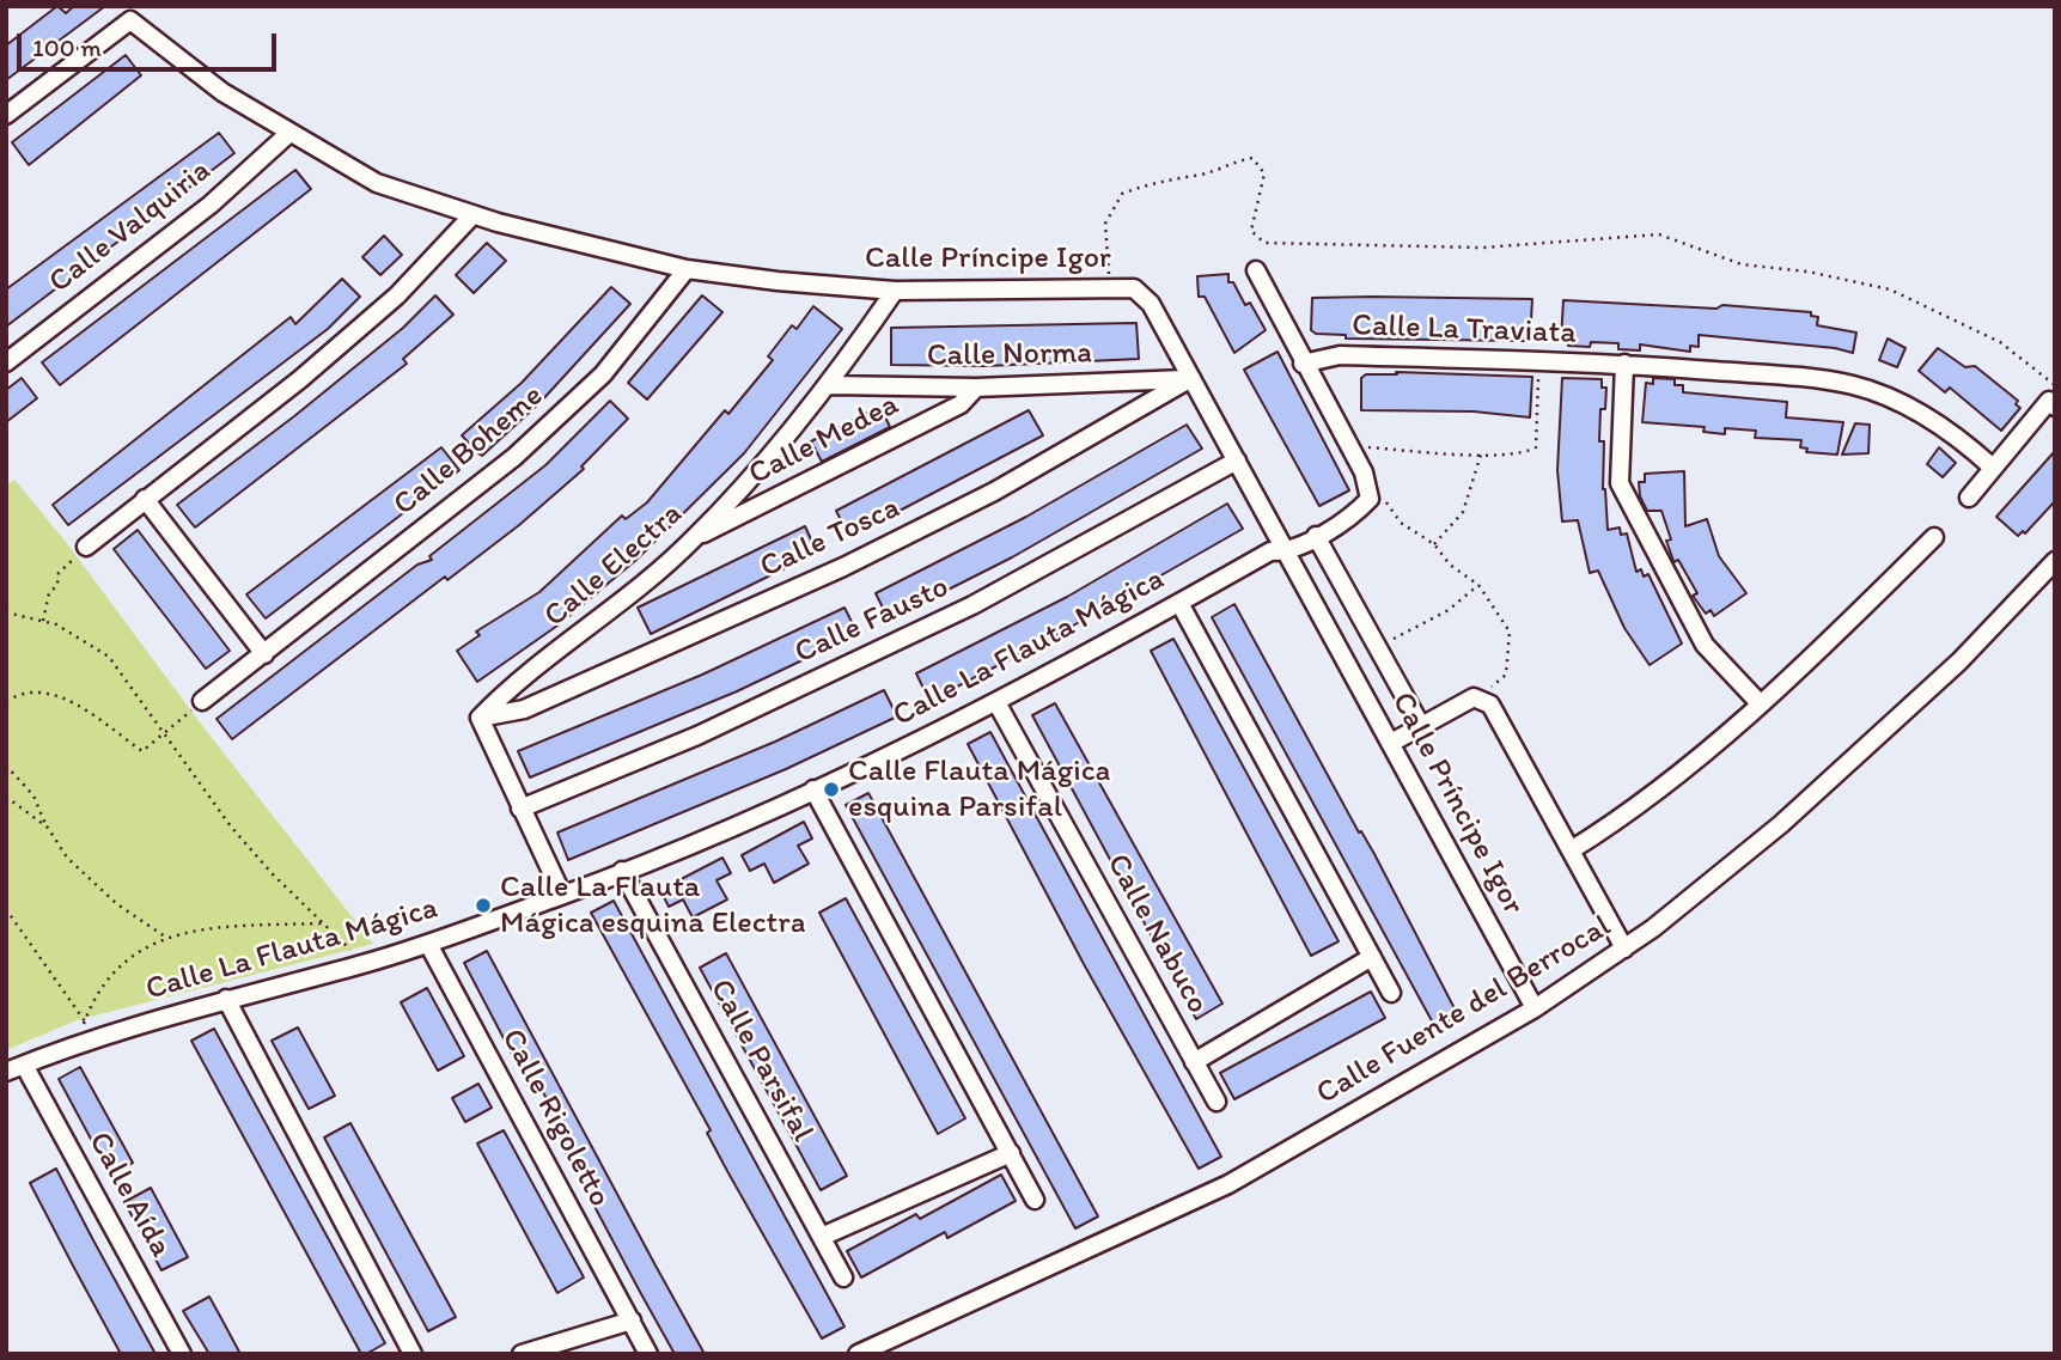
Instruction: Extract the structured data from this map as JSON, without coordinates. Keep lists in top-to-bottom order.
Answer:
{
  "streets": {
    "street": [
      "Calle Valquiria",
      "Calle Príncipe Igor",
      "Calle La Traviata",
      "Calle Norma",
      "Calle Medea",
      "Calle Boheme",
      "Calle Tosca",
      "Calle Electra",
      "Calle Fausto",
      "Calle La Flauta Mágica",
      "Calle Nabuco",
      "Calle Fuente del Berrocal",
      "Calle Parsifal",
      "Calle Rigoletto",
      "Calle Aída"
    ]
  },
  "crossings": [
    ["Calle Valquiria", "Calle Príncipe Igor"],
    ["Calle Príncipe Igor", "Calle Norma"],
    ["Calle Príncipe Igor", "Calle Boheme"],
    ["Calle Príncipe Igor", "Calle Tosca"],
    ["Calle Príncipe Igor", "Calle Electra"],
    ["Calle Príncipe Igor", "Calle Fausto"],
    ["Calle Príncipe Igor", "Calle La Flauta Mágica"],
    ["Calle Príncipe Igor", "Calle Fuente del Berrocal"],
    ["Calle Norma", "Calle Medea"],
    ["Calle Norma", "Calle Tosca"],
    ["Calle Norma", "Calle Electra"],
    ["Calle Medea", "Calle Electra"],
    ["Calle Tosca", "Calle Electra"],
    ["Calle La Flauta Mágica", "Calle Nabuco"],
    ["Calle La Flauta Mágica", "Calle Parsifal"],
    ["Calle La Flauta Mágica", "Calle Rigoletto"],
    ["Calle La Flauta Mágica", "Calle Aída"]
  ],
  "places": ["Calle Flauta Mágica esquina Parsifal", "Calle La Flauta Mágica esquina Electra"],
  "scale_bar": "100 m"
}
